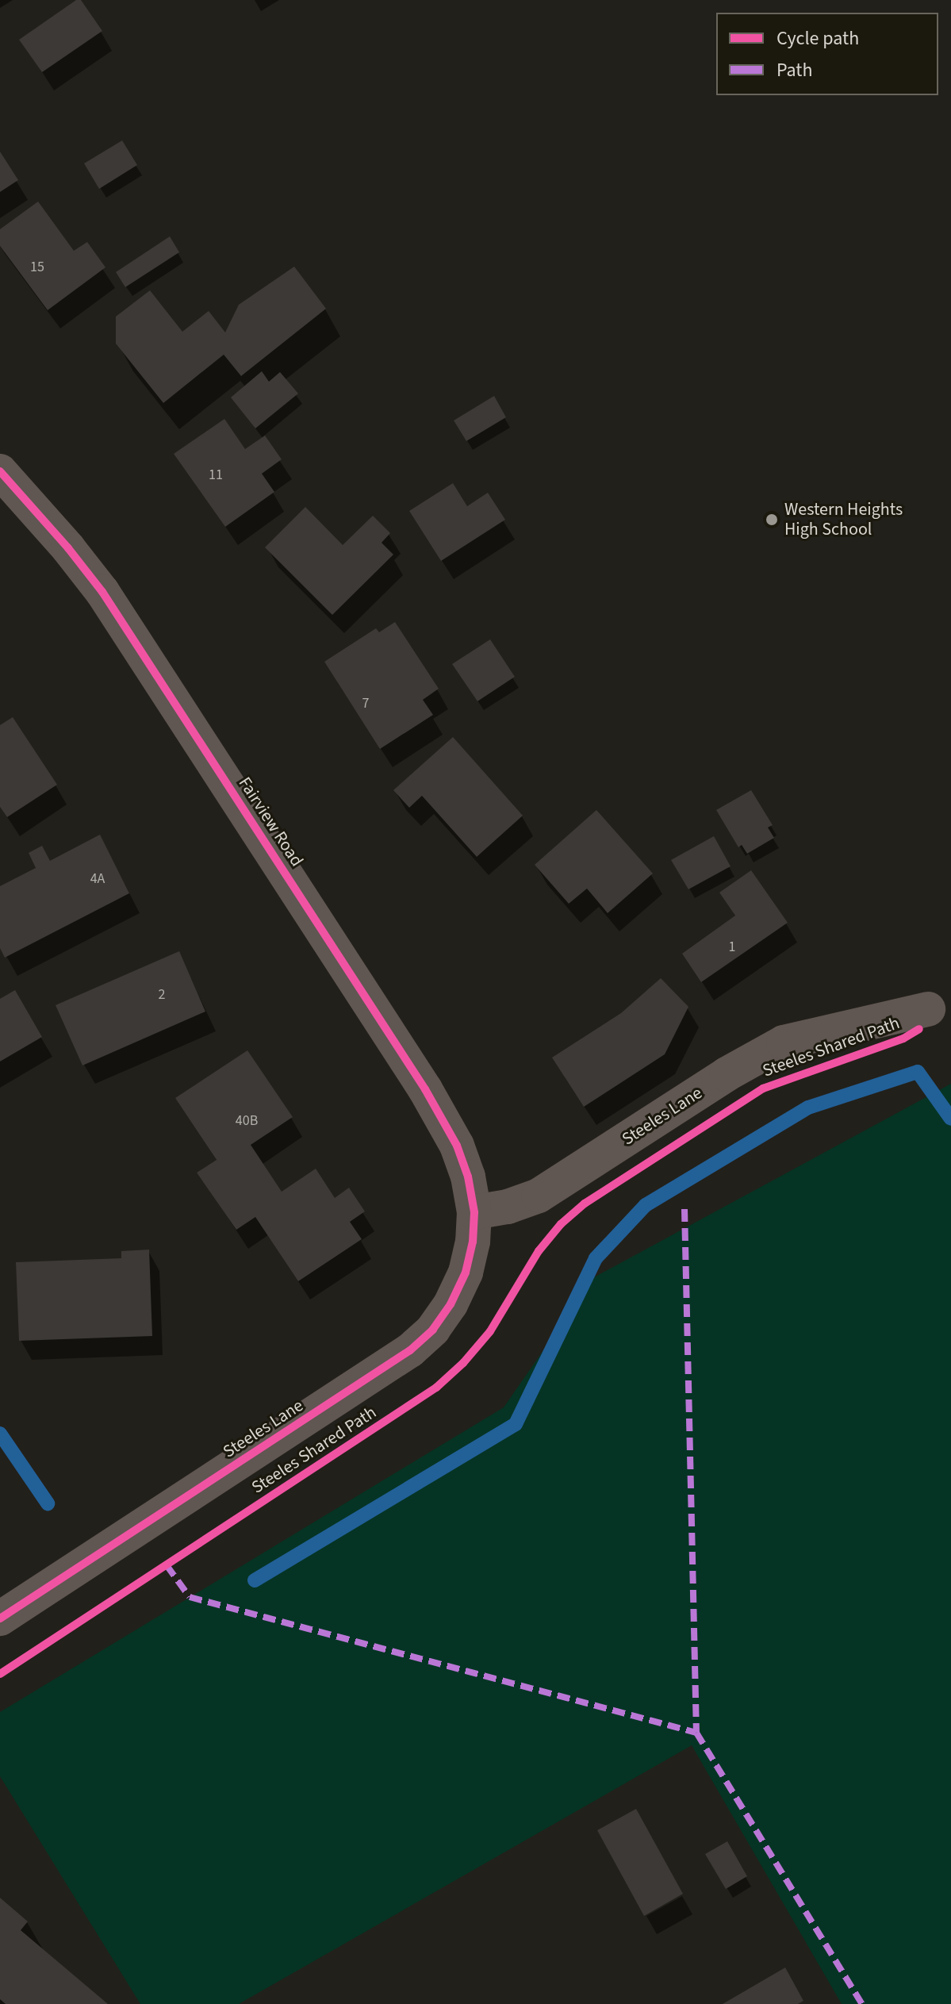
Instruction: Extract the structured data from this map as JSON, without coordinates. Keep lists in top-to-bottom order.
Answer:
{
  "streets": {
    "street": ["Fairview Road", "Steeles Lane"],
    "cycle path": ["Steeles Shared Path"]
  },
  "crossings": [
    ["Fairview Road", "Steeles Lane"]
  ],
  "places": ["Western Heights High School"],
  "house_numbers": [
    "15",
    "11",
    "7",
    "4A",
    "1",
    "2",
    "40B"
  ],
  "legend": ["Cycle path", "Path"]
}
